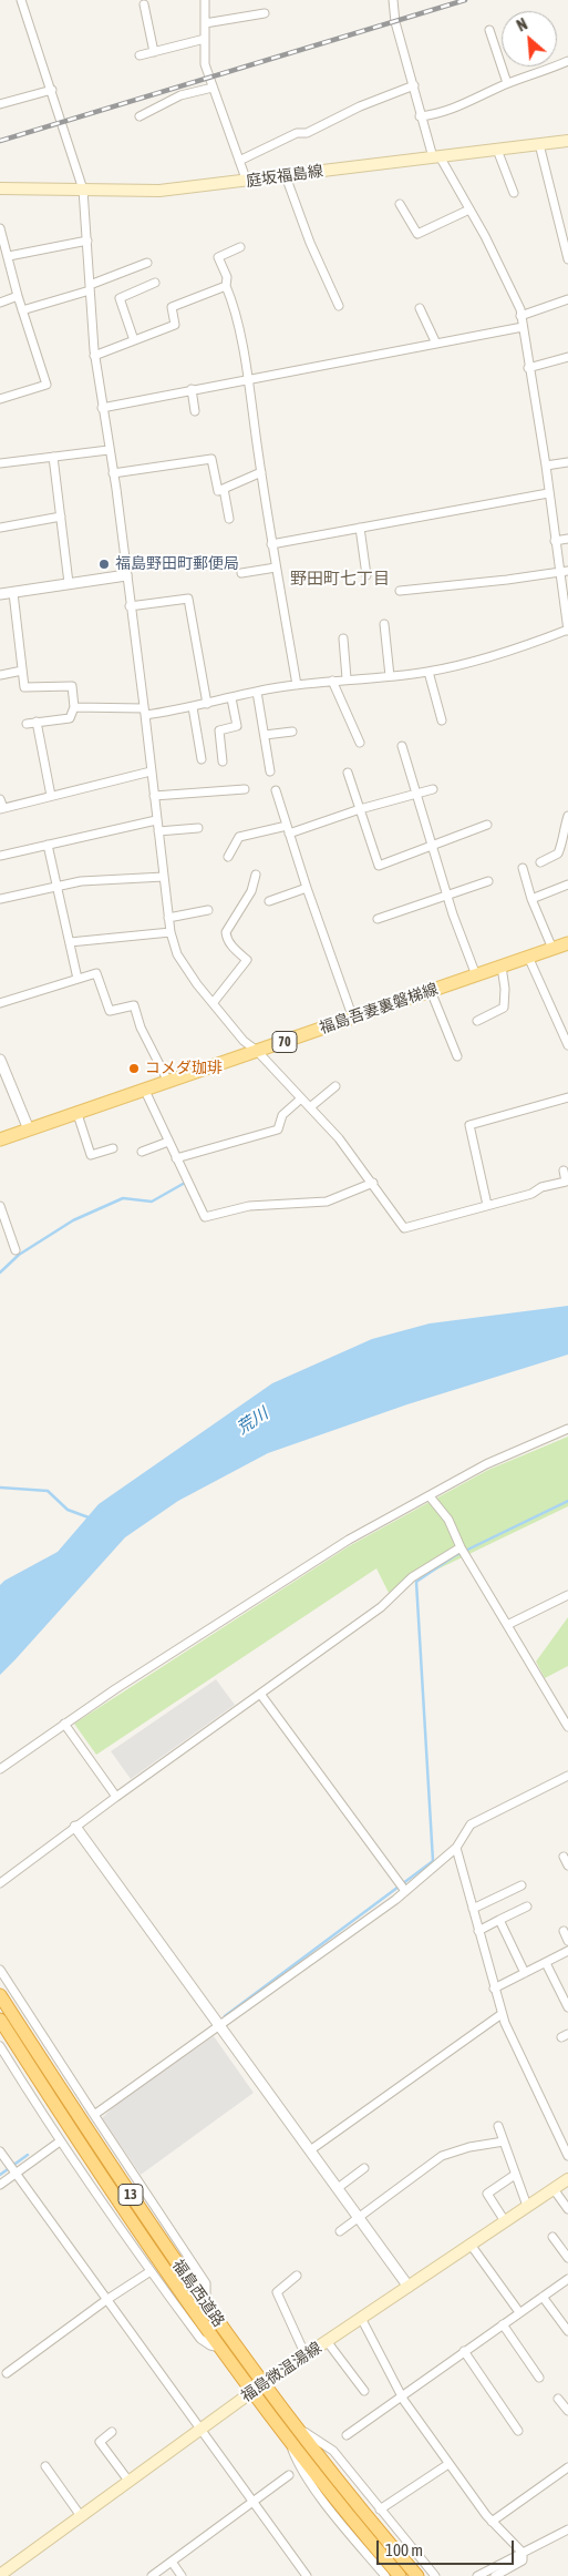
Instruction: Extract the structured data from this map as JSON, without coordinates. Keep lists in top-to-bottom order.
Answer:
{
  "streets": {
    "highway": ["13", "福島西道路"],
    "main road": [
      "庭坂福島線",
      "福島吾妻裏磐梯線",
      "70",
      "福島微温湯線"
    ]
  },
  "crossings": [
    ["福島西道路", "福島微温湯線"]
  ],
  "districts": ["野田町七丁目"],
  "water": ["荒川"],
  "places": ["福島野田町郵便局", "コメダ珈琲"],
  "scale_bar": "100 m",
  "north": "top left"
}
